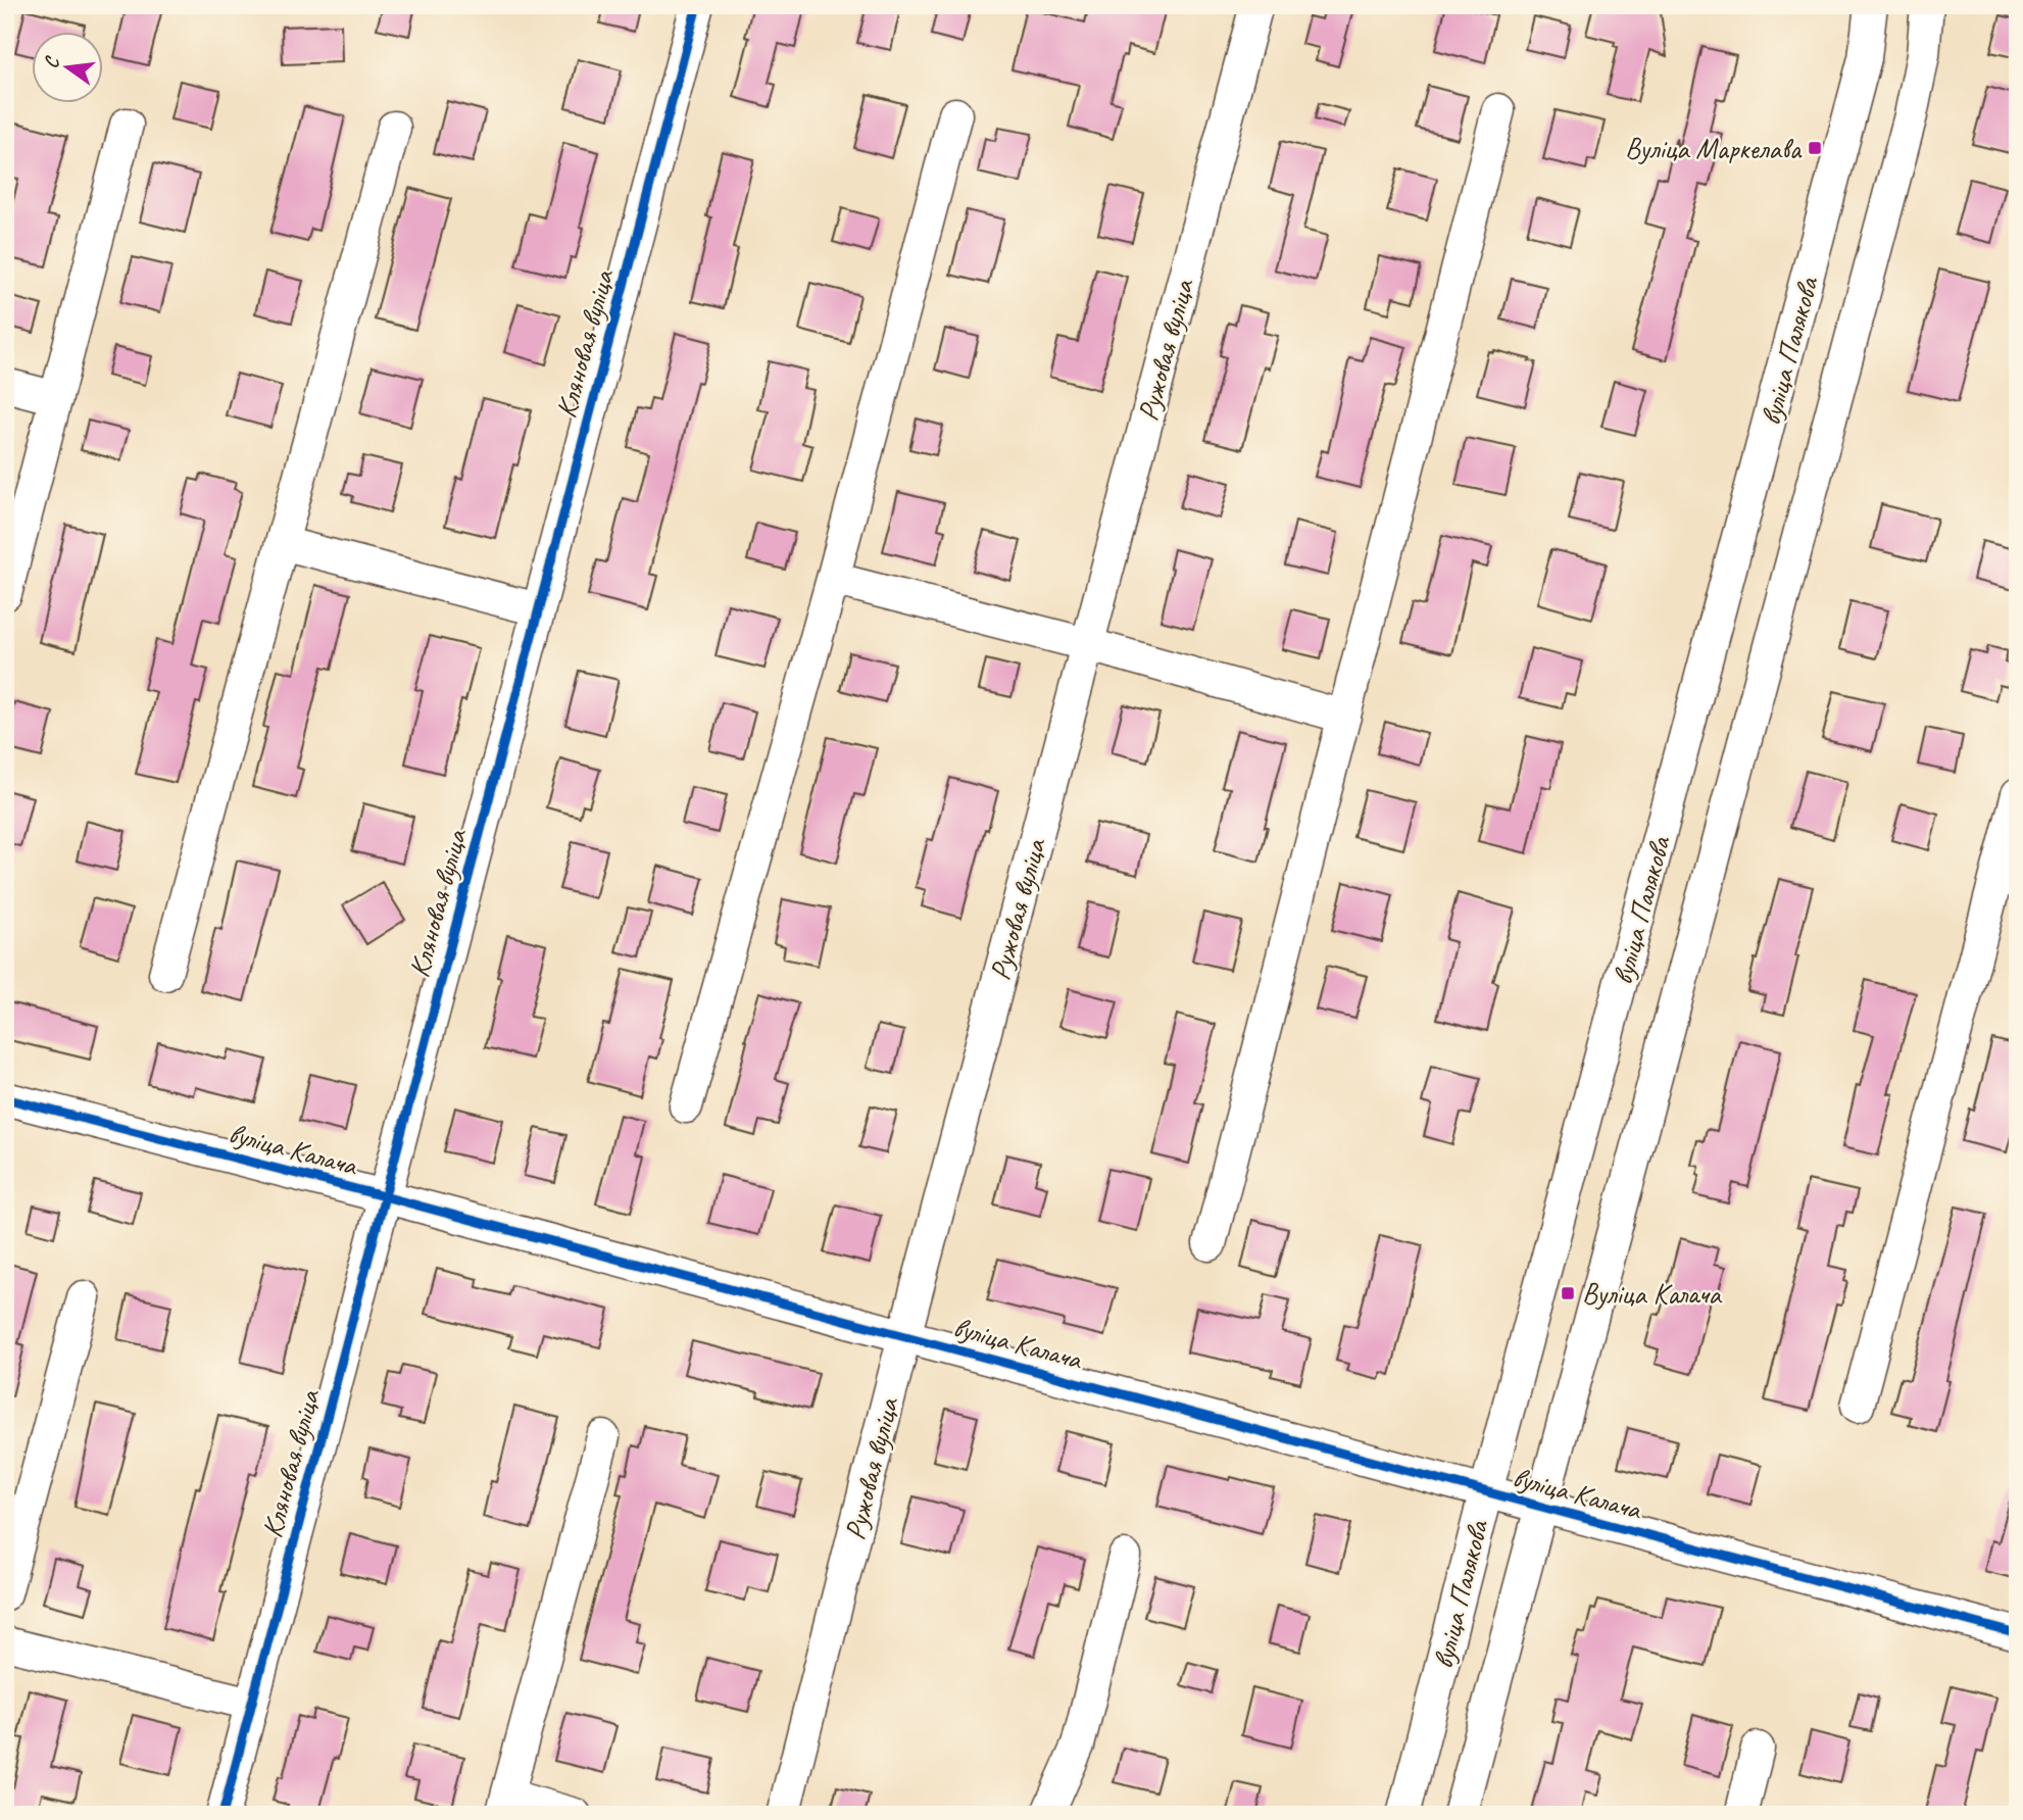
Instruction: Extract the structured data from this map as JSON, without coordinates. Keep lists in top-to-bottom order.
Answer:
{
  "streets": {
    "street": [
      "Кляновая вуліца",
      "Ружовая вуліца",
      "вуліца Палякова",
      "вуліца Калача"
    ]
  },
  "crossings": [
    ["Кляновая вуліца", "вуліца Калача"],
    ["Ружовая вуліца", "вуліца Калача"],
    ["вуліца Палякова", "вуліца Калача"]
  ],
  "places": {
    "transit": ["Вуліца Маркелава", "Вуліца Калача"]
  },
  "north": "left"
}
